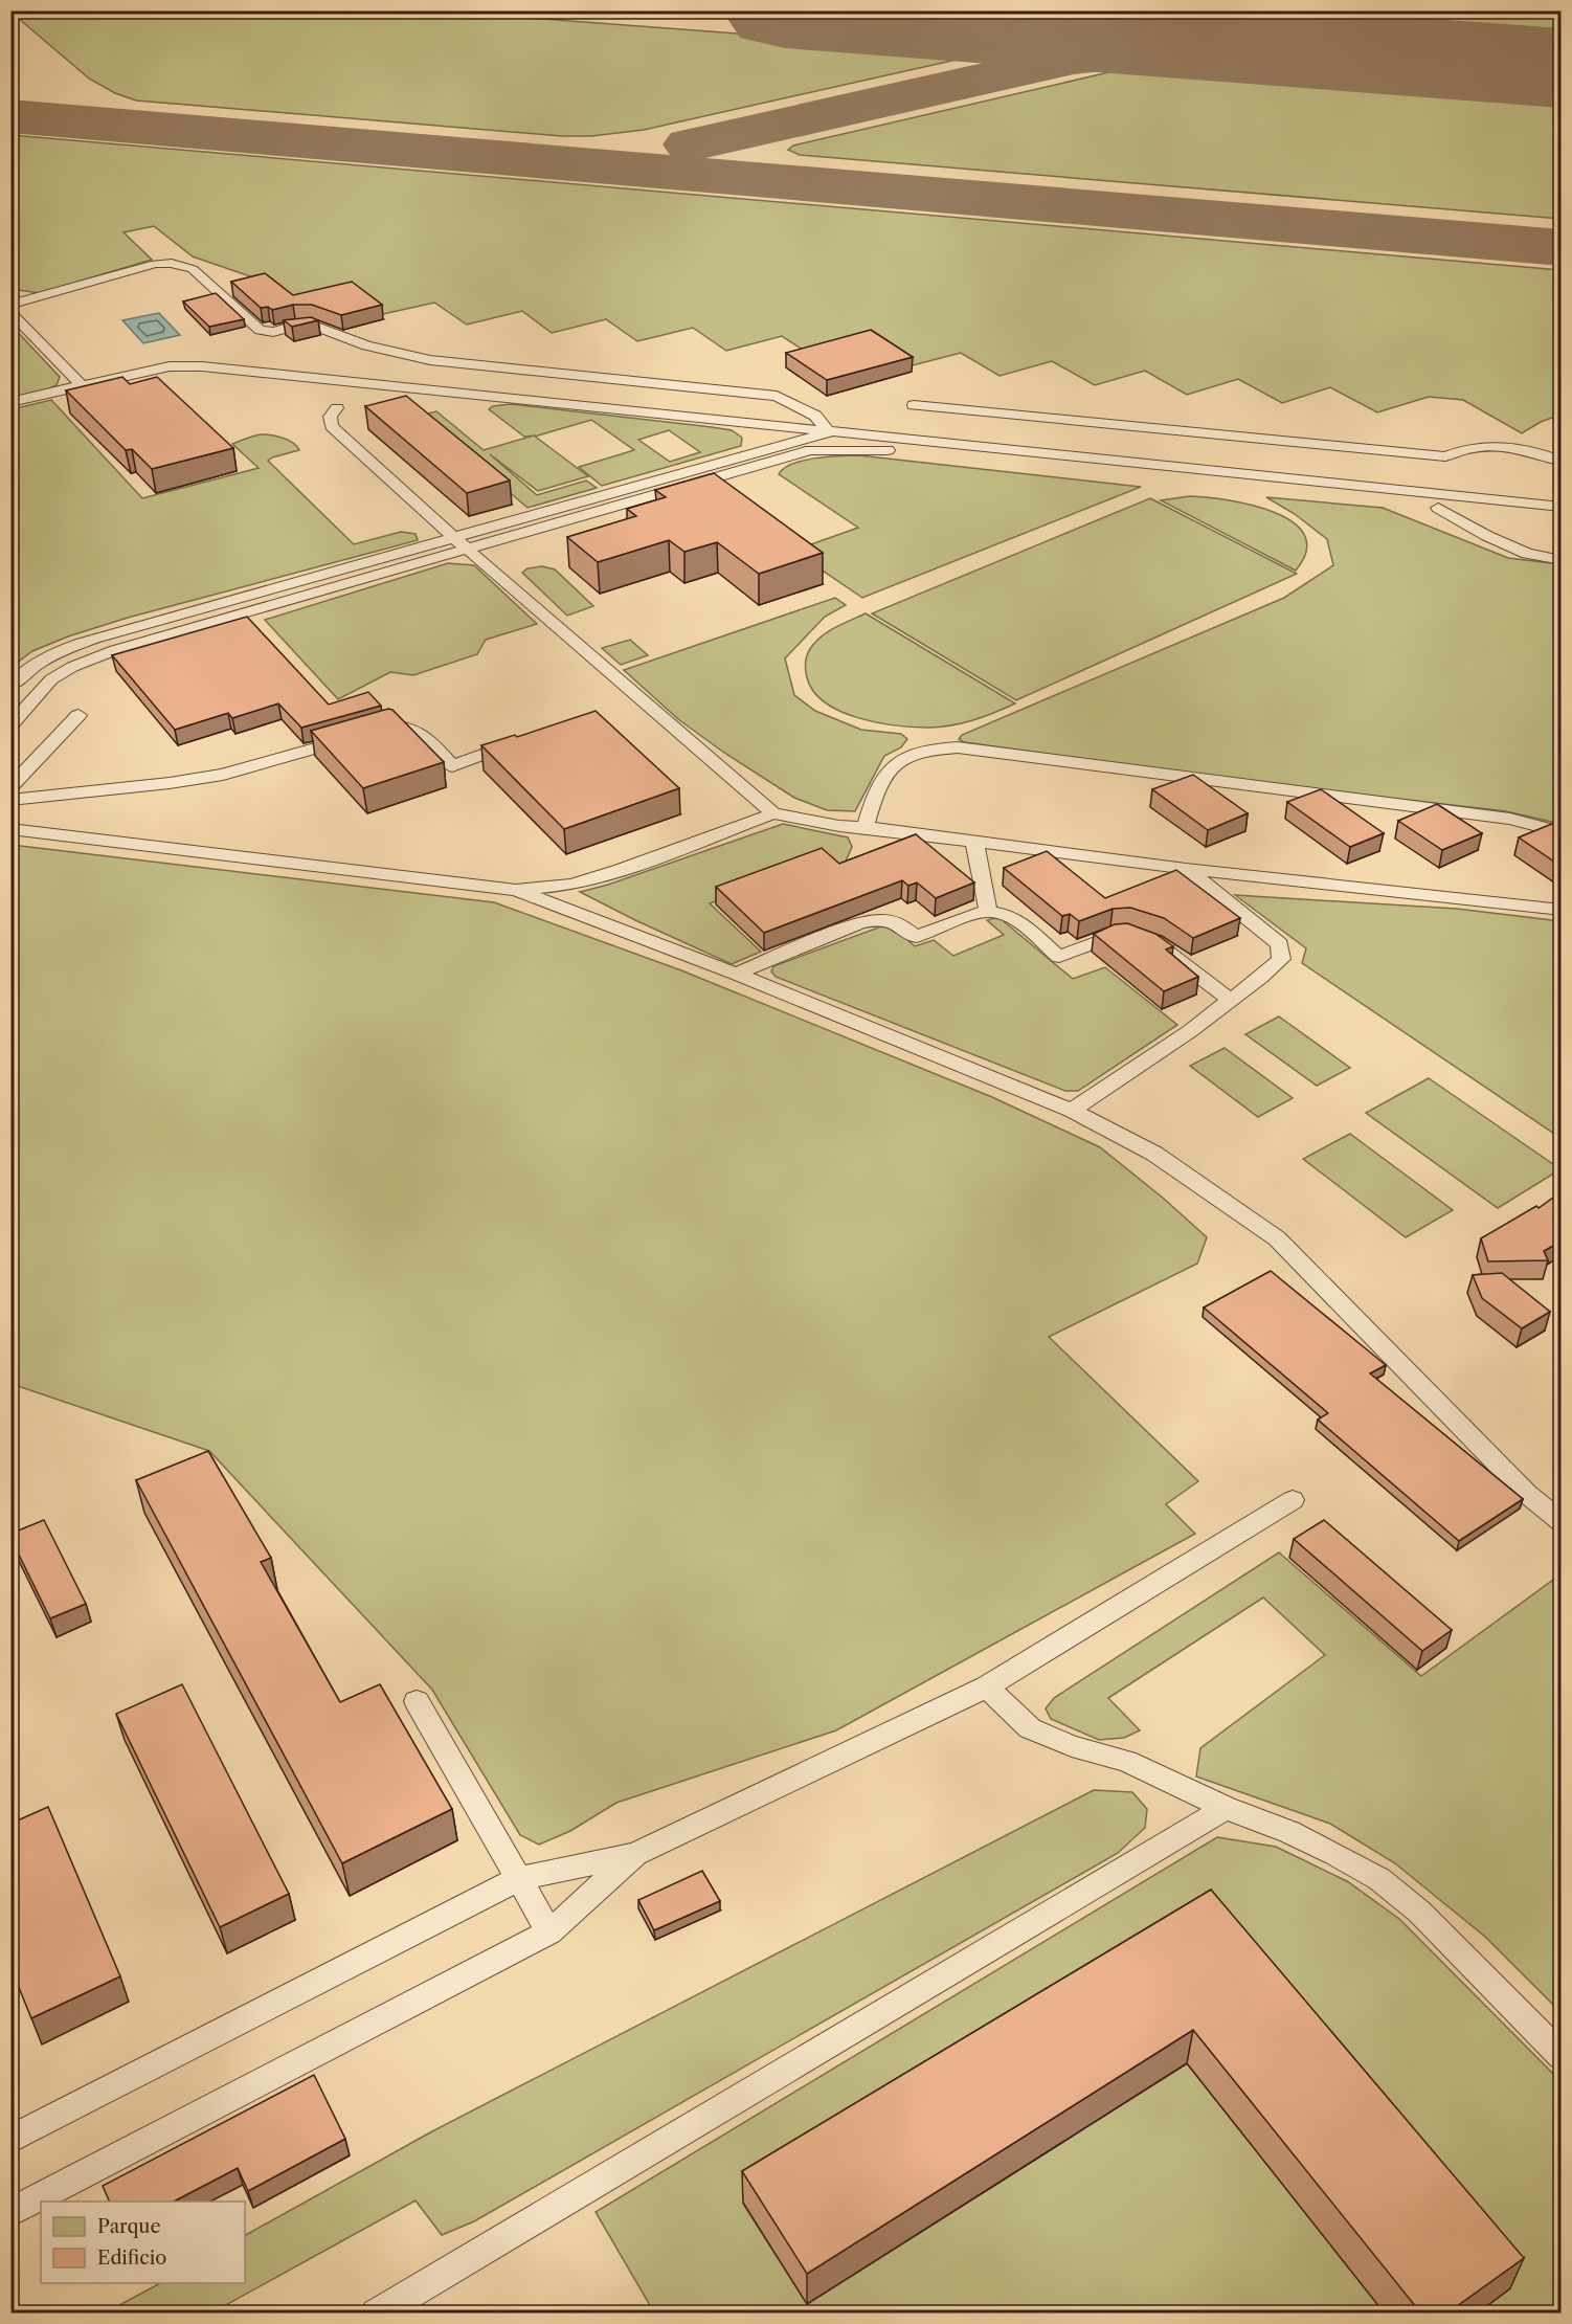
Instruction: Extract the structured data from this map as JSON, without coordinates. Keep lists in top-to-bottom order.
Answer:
{
  "legend": ["Parque", "Edificio"]
}
